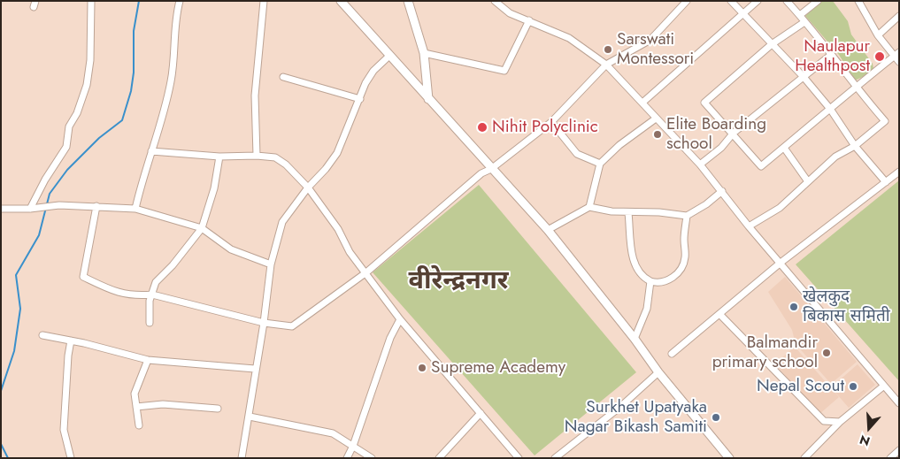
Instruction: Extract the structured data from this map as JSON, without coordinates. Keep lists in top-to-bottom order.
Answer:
{
  "districts": ["वीरेन्द्रनगर"],
  "places": [
    "Sarswati Montessori",
    "Naulapur Healthpost",
    "Nihit Polyclinic",
    "Elite Boarding school",
    "खेलकुद बिकास समिती",
    "Balmandir primary school",
    "Supreme Academy",
    "Nepal Scout",
    "Surkhet Upatyaka Nagar Bikash Samiti"
  ],
  "north": "bottom"
}
